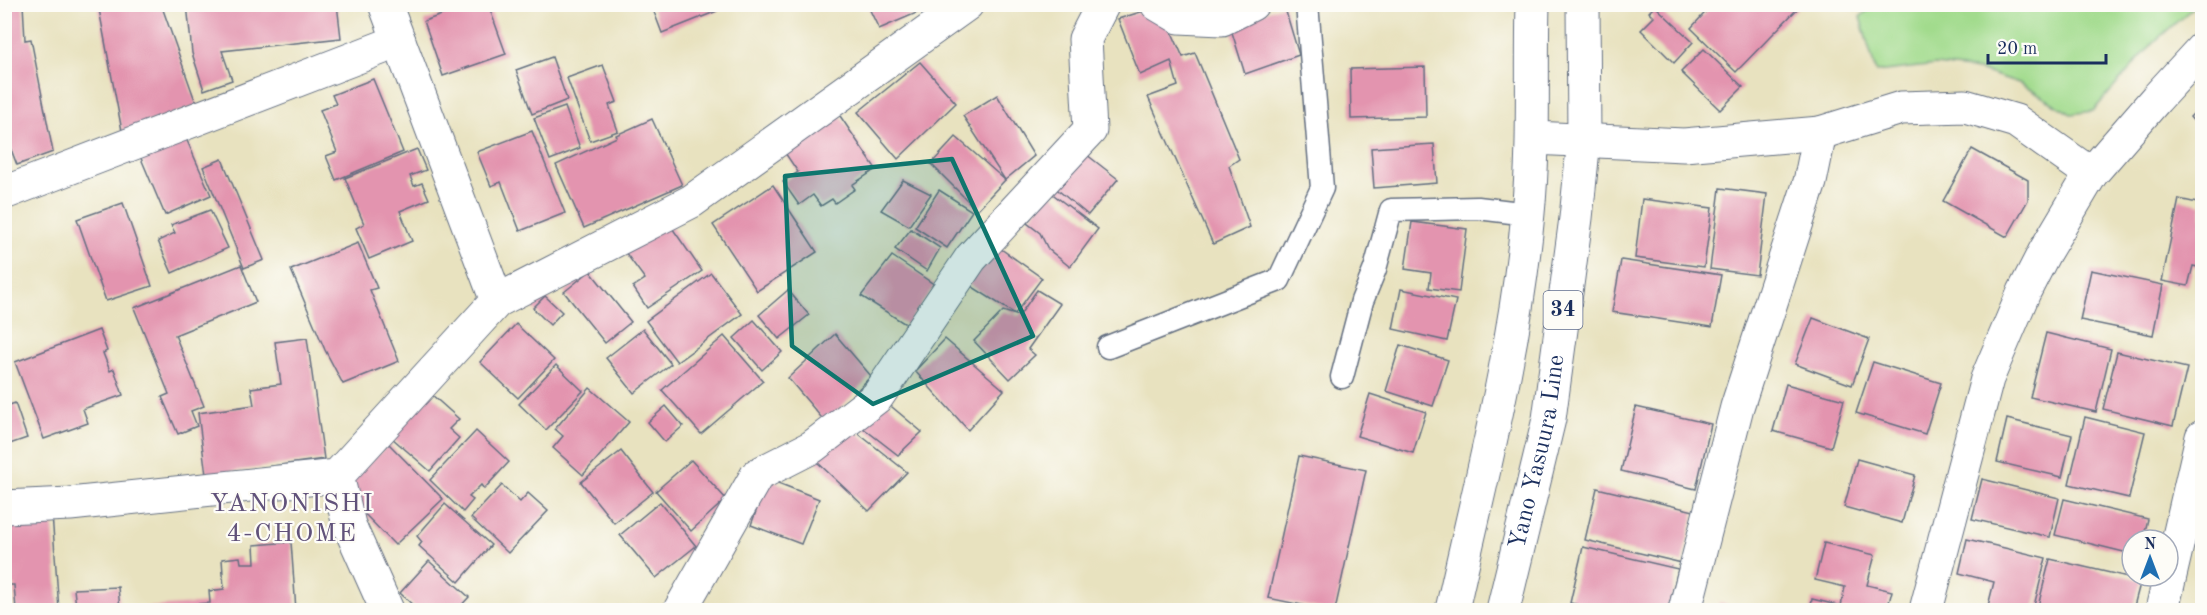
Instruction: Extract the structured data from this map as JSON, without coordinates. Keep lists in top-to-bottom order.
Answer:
{
  "streets": {
    "street": ["34", "Yano Yasuura Line"]
  },
  "districts": ["YANONISHI 4-CHOME"],
  "scale_bar": "20 m",
  "north": "top"
}
